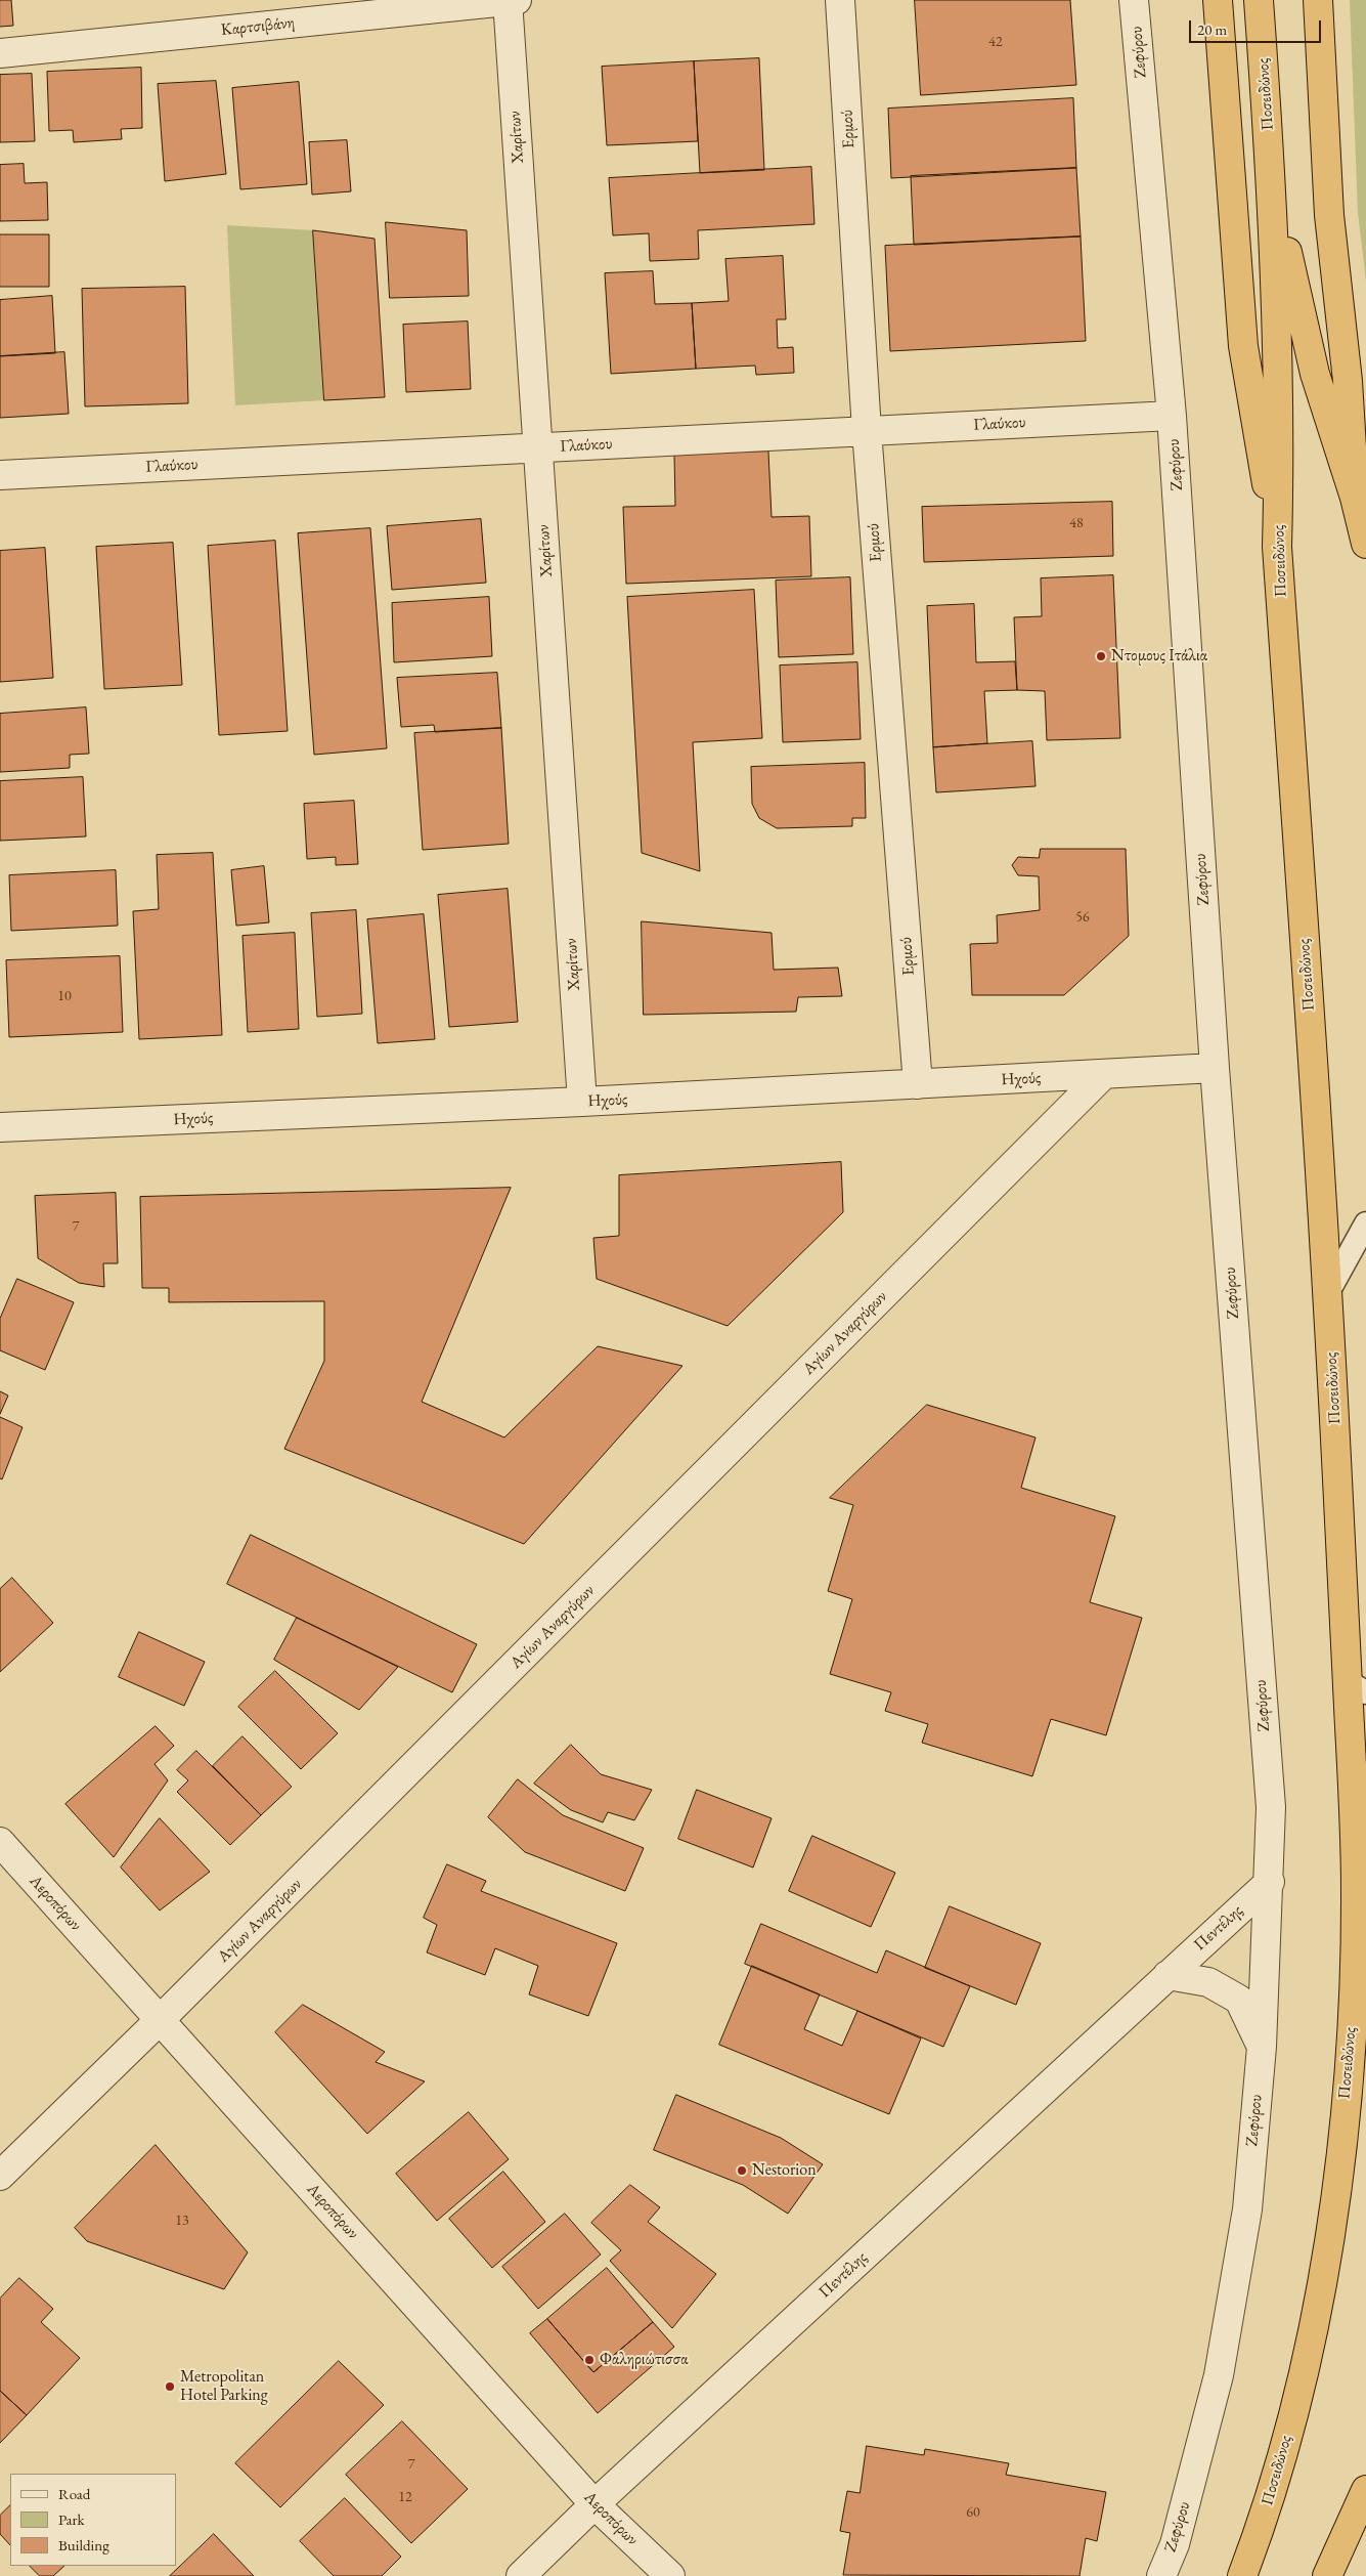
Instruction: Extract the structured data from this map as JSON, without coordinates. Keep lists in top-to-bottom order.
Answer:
{
  "streets": {
    "highway": ["Ποσειδώνος"],
    "street": [
      "Καρτσιβάνη",
      "Ζεφύρου",
      "Ερμού",
      "Χαρίτων",
      "Γλαύκου",
      "Ηχούς",
      "Αγίων Αναργύρων",
      "Αεροπόρων",
      "Πεντέλης"
    ]
  },
  "crossings": [
    ["Καρτσιβάνη", "Χαρίτων"],
    ["Ζεφύρου", "Γλαύκου"],
    ["Ζεφύρου", "Ηχούς"],
    ["Ζεφύρου", "Πεντέλης"],
    ["Ερμού", "Γλαύκου"],
    ["Ερμού", "Ηχούς"],
    ["Χαρίτων", "Γλαύκου"],
    ["Χαρίτων", "Ηχούς"],
    ["Ηχούς", "Αγίων Αναργύρων"],
    ["Αγίων Αναργύρων", "Αεροπόρων"],
    ["Αεροπόρων", "Πεντέλης"]
  ],
  "places": [
    "Ντομους Ιτάλια",
    "Nestorion",
    "Φαληριώτισσα",
    "Metropolitan Hotel Parking"
  ],
  "house_numbers": [
    "42",
    "48",
    "56",
    "10",
    "7",
    "13",
    "7",
    "12",
    "60"
  ],
  "legend": ["Road", "Park", "Building"],
  "scale_bar": "20 m"
}
